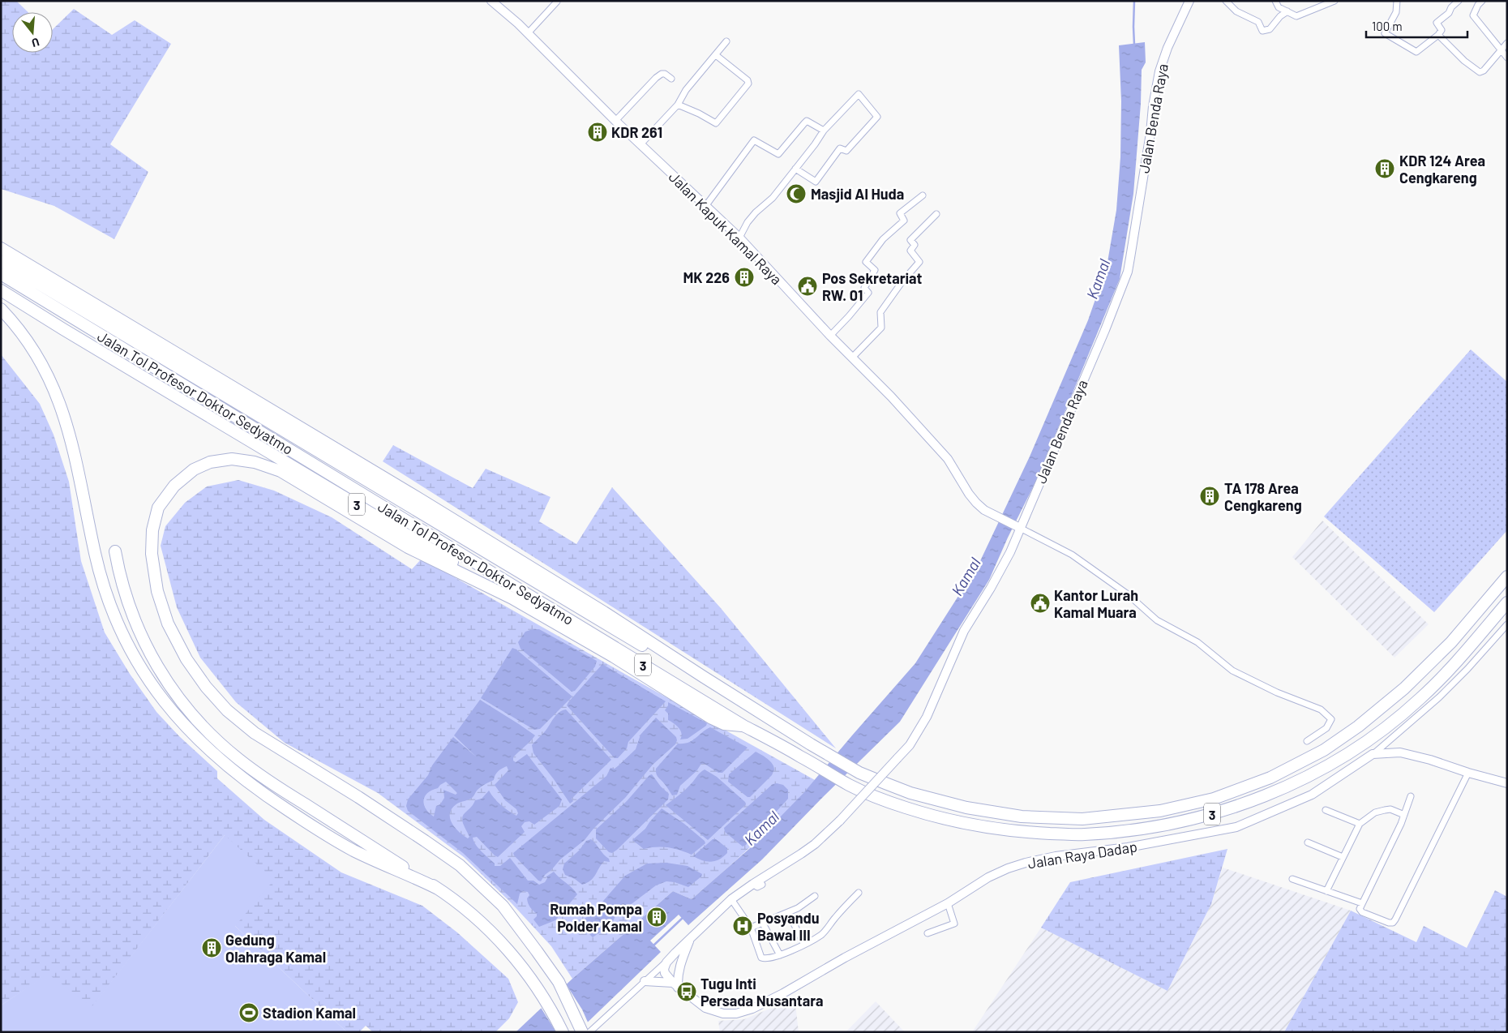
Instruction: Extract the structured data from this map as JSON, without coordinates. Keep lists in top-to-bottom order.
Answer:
{
  "streets": {
    "highway": ["Jalan Tol Profesor Doktor Sedyatmo", "3"],
    "main road": ["Jalan Benda Raya", "Jalan Kapuk Kamal Raya", "Jalan Raya Dadap"]
  },
  "crossings": [
    ["Jalan Benda Raya", "Jalan Kapuk Kamal Raya"]
  ],
  "water": ["Kamal"],
  "places": {
    "building": [
      "KDR 261",
      "KDR 124 Area Cengkareng",
      "MK 226",
      "TA 178 Area Cengkareng",
      "Rumah Pompa Polder Kamal",
      "Gedung Olahraga Kamal"
    ],
    "mosque": ["Masjid Al Huda"],
    "public building": ["Pos Sekretariat RW. 01", "Kantor Lurah Kamal Muara"],
    "hospital": ["Posyandu Bawal III"],
    "bus stop": ["Tugu Inti Persada Nusantara"],
    "sports": ["Stadion Kamal"]
  },
  "scale_bar": "100 m",
  "north": "bottom"
}
